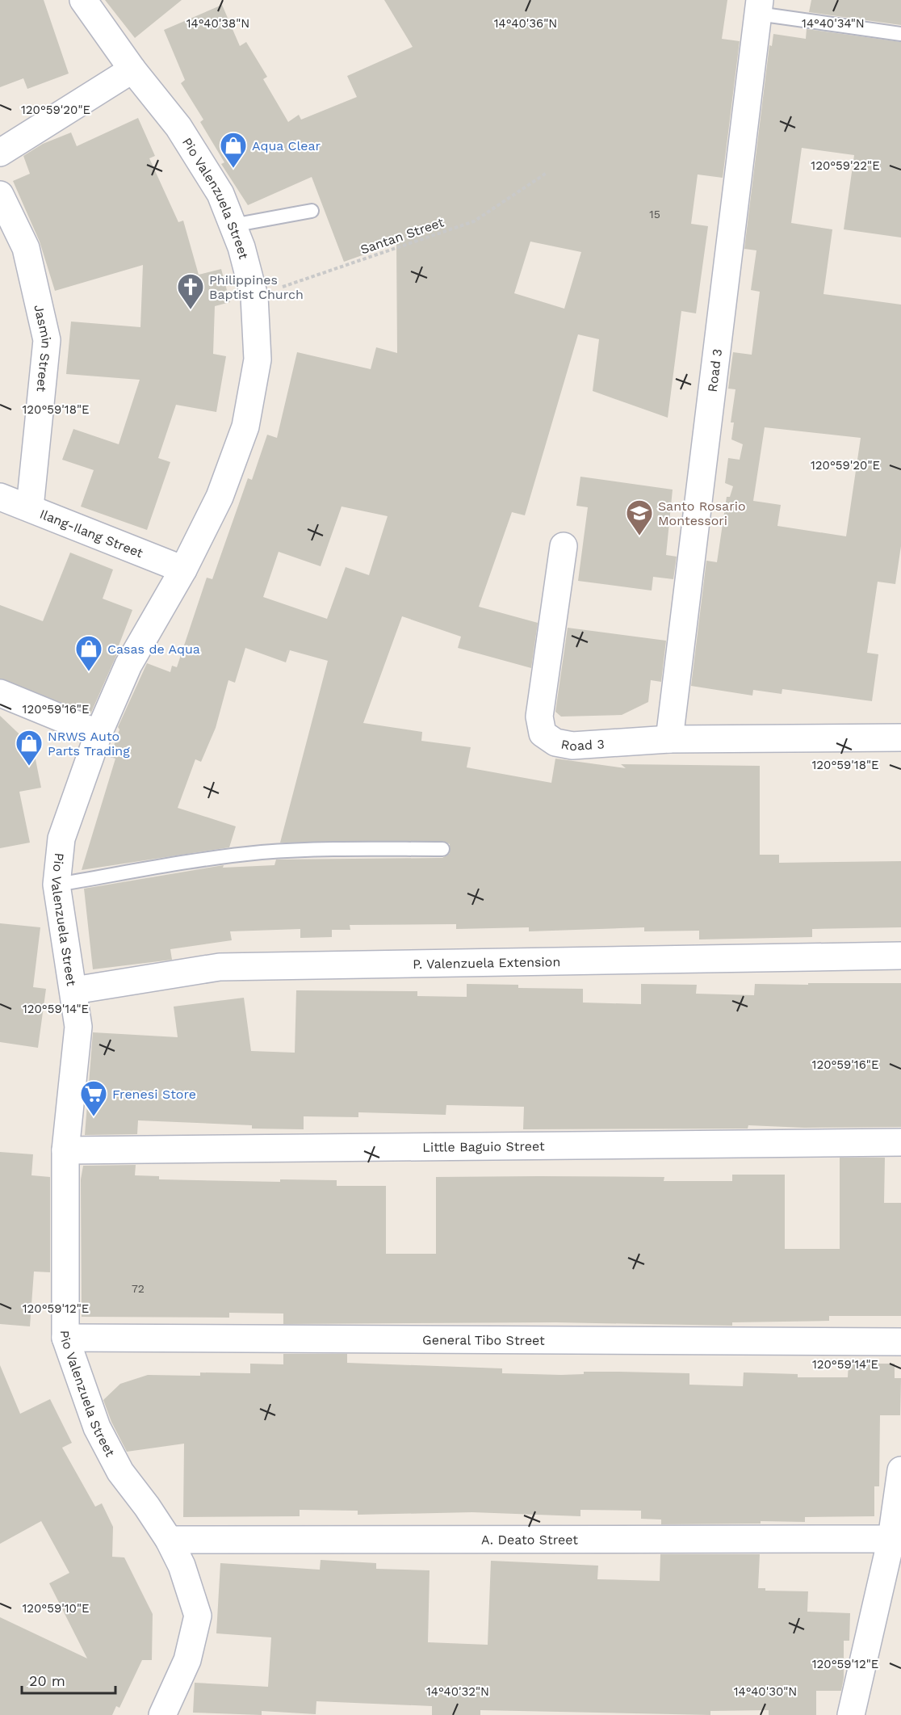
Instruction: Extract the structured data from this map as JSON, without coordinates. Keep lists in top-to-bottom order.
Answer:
{
  "streets": {
    "street": [
      "Pio Valenzuela Street",
      "Jasmin Street",
      "Road 3",
      "Ilang-Ilang Street",
      "P. Valenzuela Extension",
      "Little Baguio Street",
      "General Tibo Street",
      "A. Deato Street"
    ],
    "path": ["Santan Street"]
  },
  "crossings": [
    ["Pio Valenzuela Street", "Santan Street"],
    ["Pio Valenzuela Street", "Ilang-Ilang Street"],
    ["Pio Valenzuela Street", "P. Valenzuela Extension"],
    ["Pio Valenzuela Street", "Little Baguio Street"],
    ["Pio Valenzuela Street", "General Tibo Street"],
    ["Pio Valenzuela Street", "A. Deato Street"],
    ["Jasmin Street", "Ilang-Ilang Street"]
  ],
  "places": {
    "shop": ["Aqua Clear", "Casas de Aqua", "NRWS Auto Parts Trading"],
    "church": ["Philippines Baptist Church"],
    "school or university": ["Santo Rosario Montessori"],
    "supermarket": ["Frenesi Store"]
  },
  "house_numbers": ["15", "72"],
  "scale_bar": "20 m",
  "coordinates": [
    "14°40'38\"N",
    "14°40'36\"N",
    "14°40'34\"N",
    "120°59'20\"E",
    "120°59'22\"E",
    "120°59'18\"E",
    "120°59'16\"E",
    "120°59'14\"E",
    "120°59'12\"E",
    "120°59'10\"E",
    "14°40'32\"N",
    "14°40'30\"N"
  ]
}
